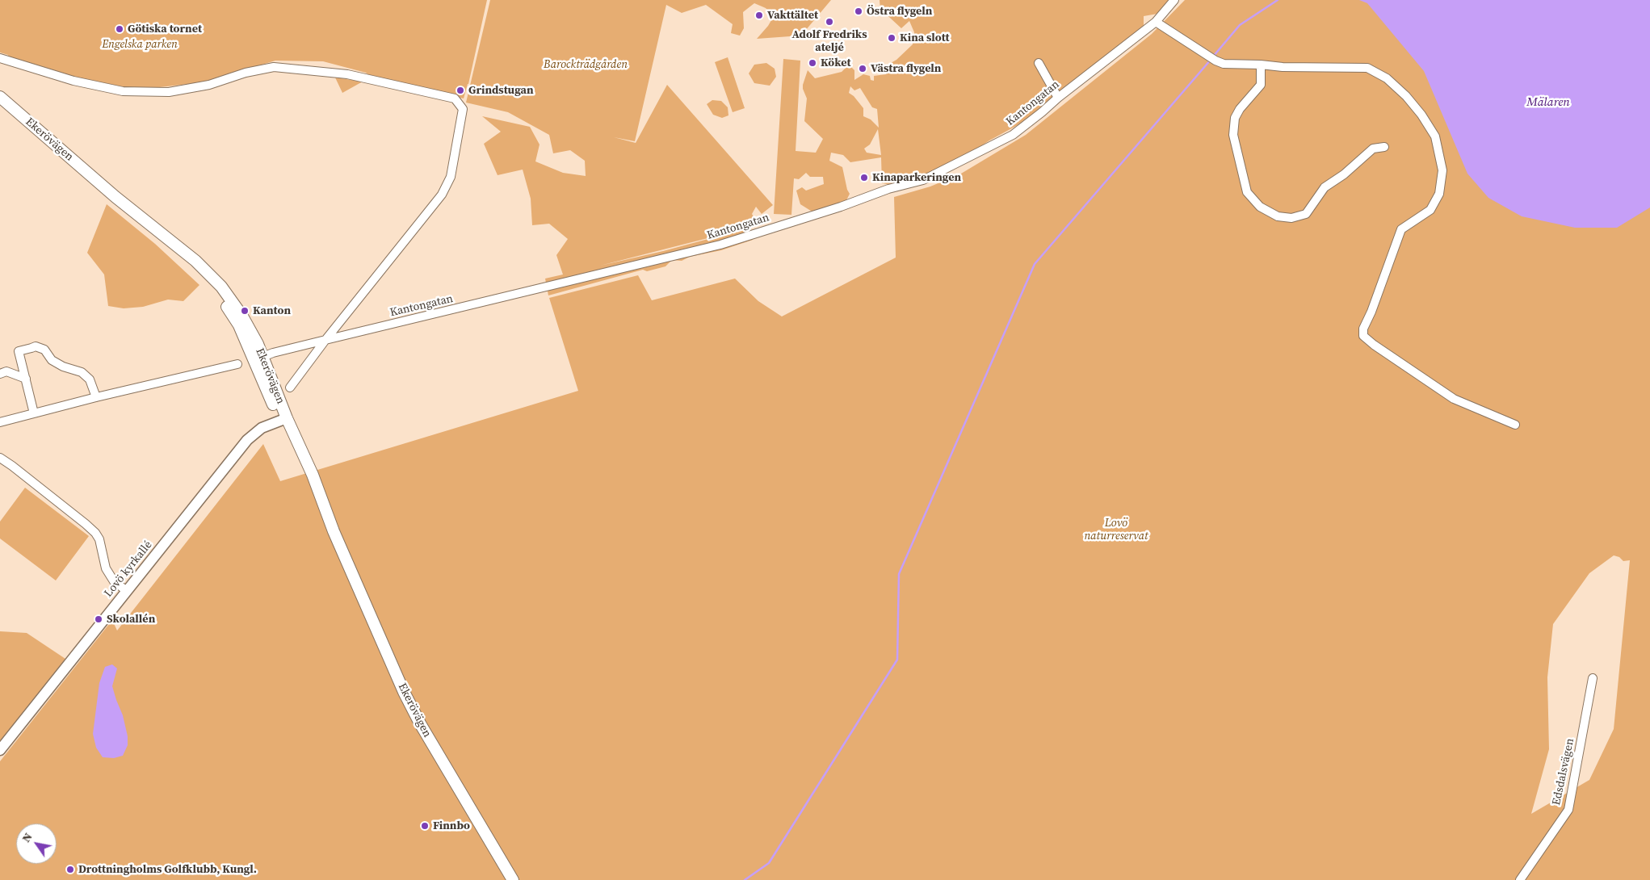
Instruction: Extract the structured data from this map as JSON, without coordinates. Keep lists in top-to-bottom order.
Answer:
{
  "streets": {
    "main road": ["Ekerövägen"],
    "street": ["Kantongatan", "Lovö kyrkallé", "Edsdalsvägen"]
  },
  "crossings": [
    ["Kantongatan", "Ekerövägen"],
    ["Ekerövägen", "Lovö kyrkallé"]
  ],
  "water": ["Mälaren"],
  "parks": ["Engelska parken", "Barockträdgården", "Lovö naturreservat"],
  "places": [
    "Östra flygeln",
    "Vakttältet",
    "Adolf Fredriks ateljé",
    "Götiska tornet",
    "Kina slott",
    "Köket",
    "Västra flygeln",
    "Grindstugan",
    "Kinaparkeringen",
    "Kanton",
    "Skolallén",
    "Finnbo",
    "Drottningholms Golfklubb, Kungl."
  ],
  "north": "top left"
}
